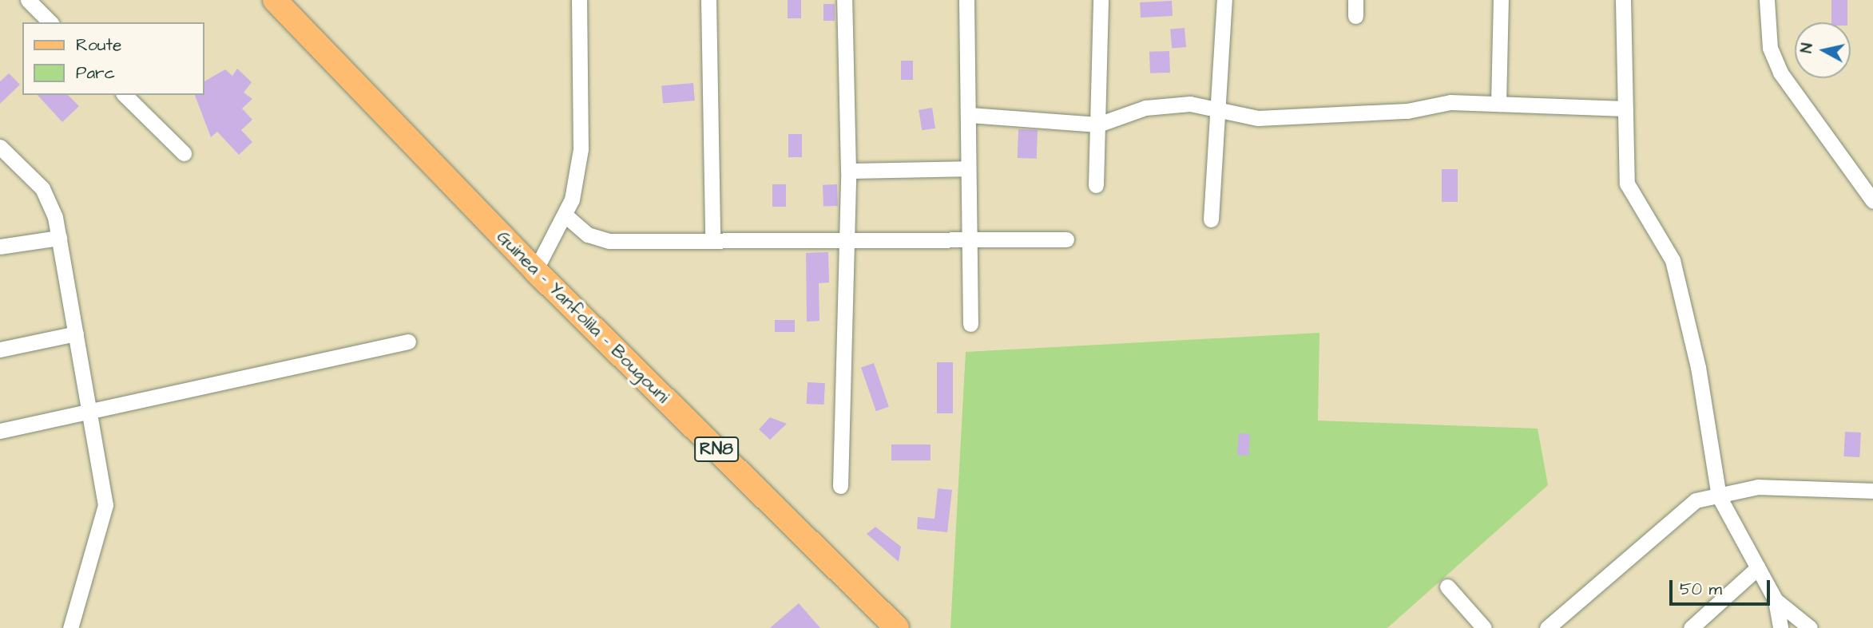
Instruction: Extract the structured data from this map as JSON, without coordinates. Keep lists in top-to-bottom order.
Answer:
{
  "streets": {
    "main road": ["Guinea - Yanfolila - Bougouni", "RN8"]
  },
  "legend": ["Route", "Parc"],
  "scale_bar": "50 m",
  "north": "left"
}
